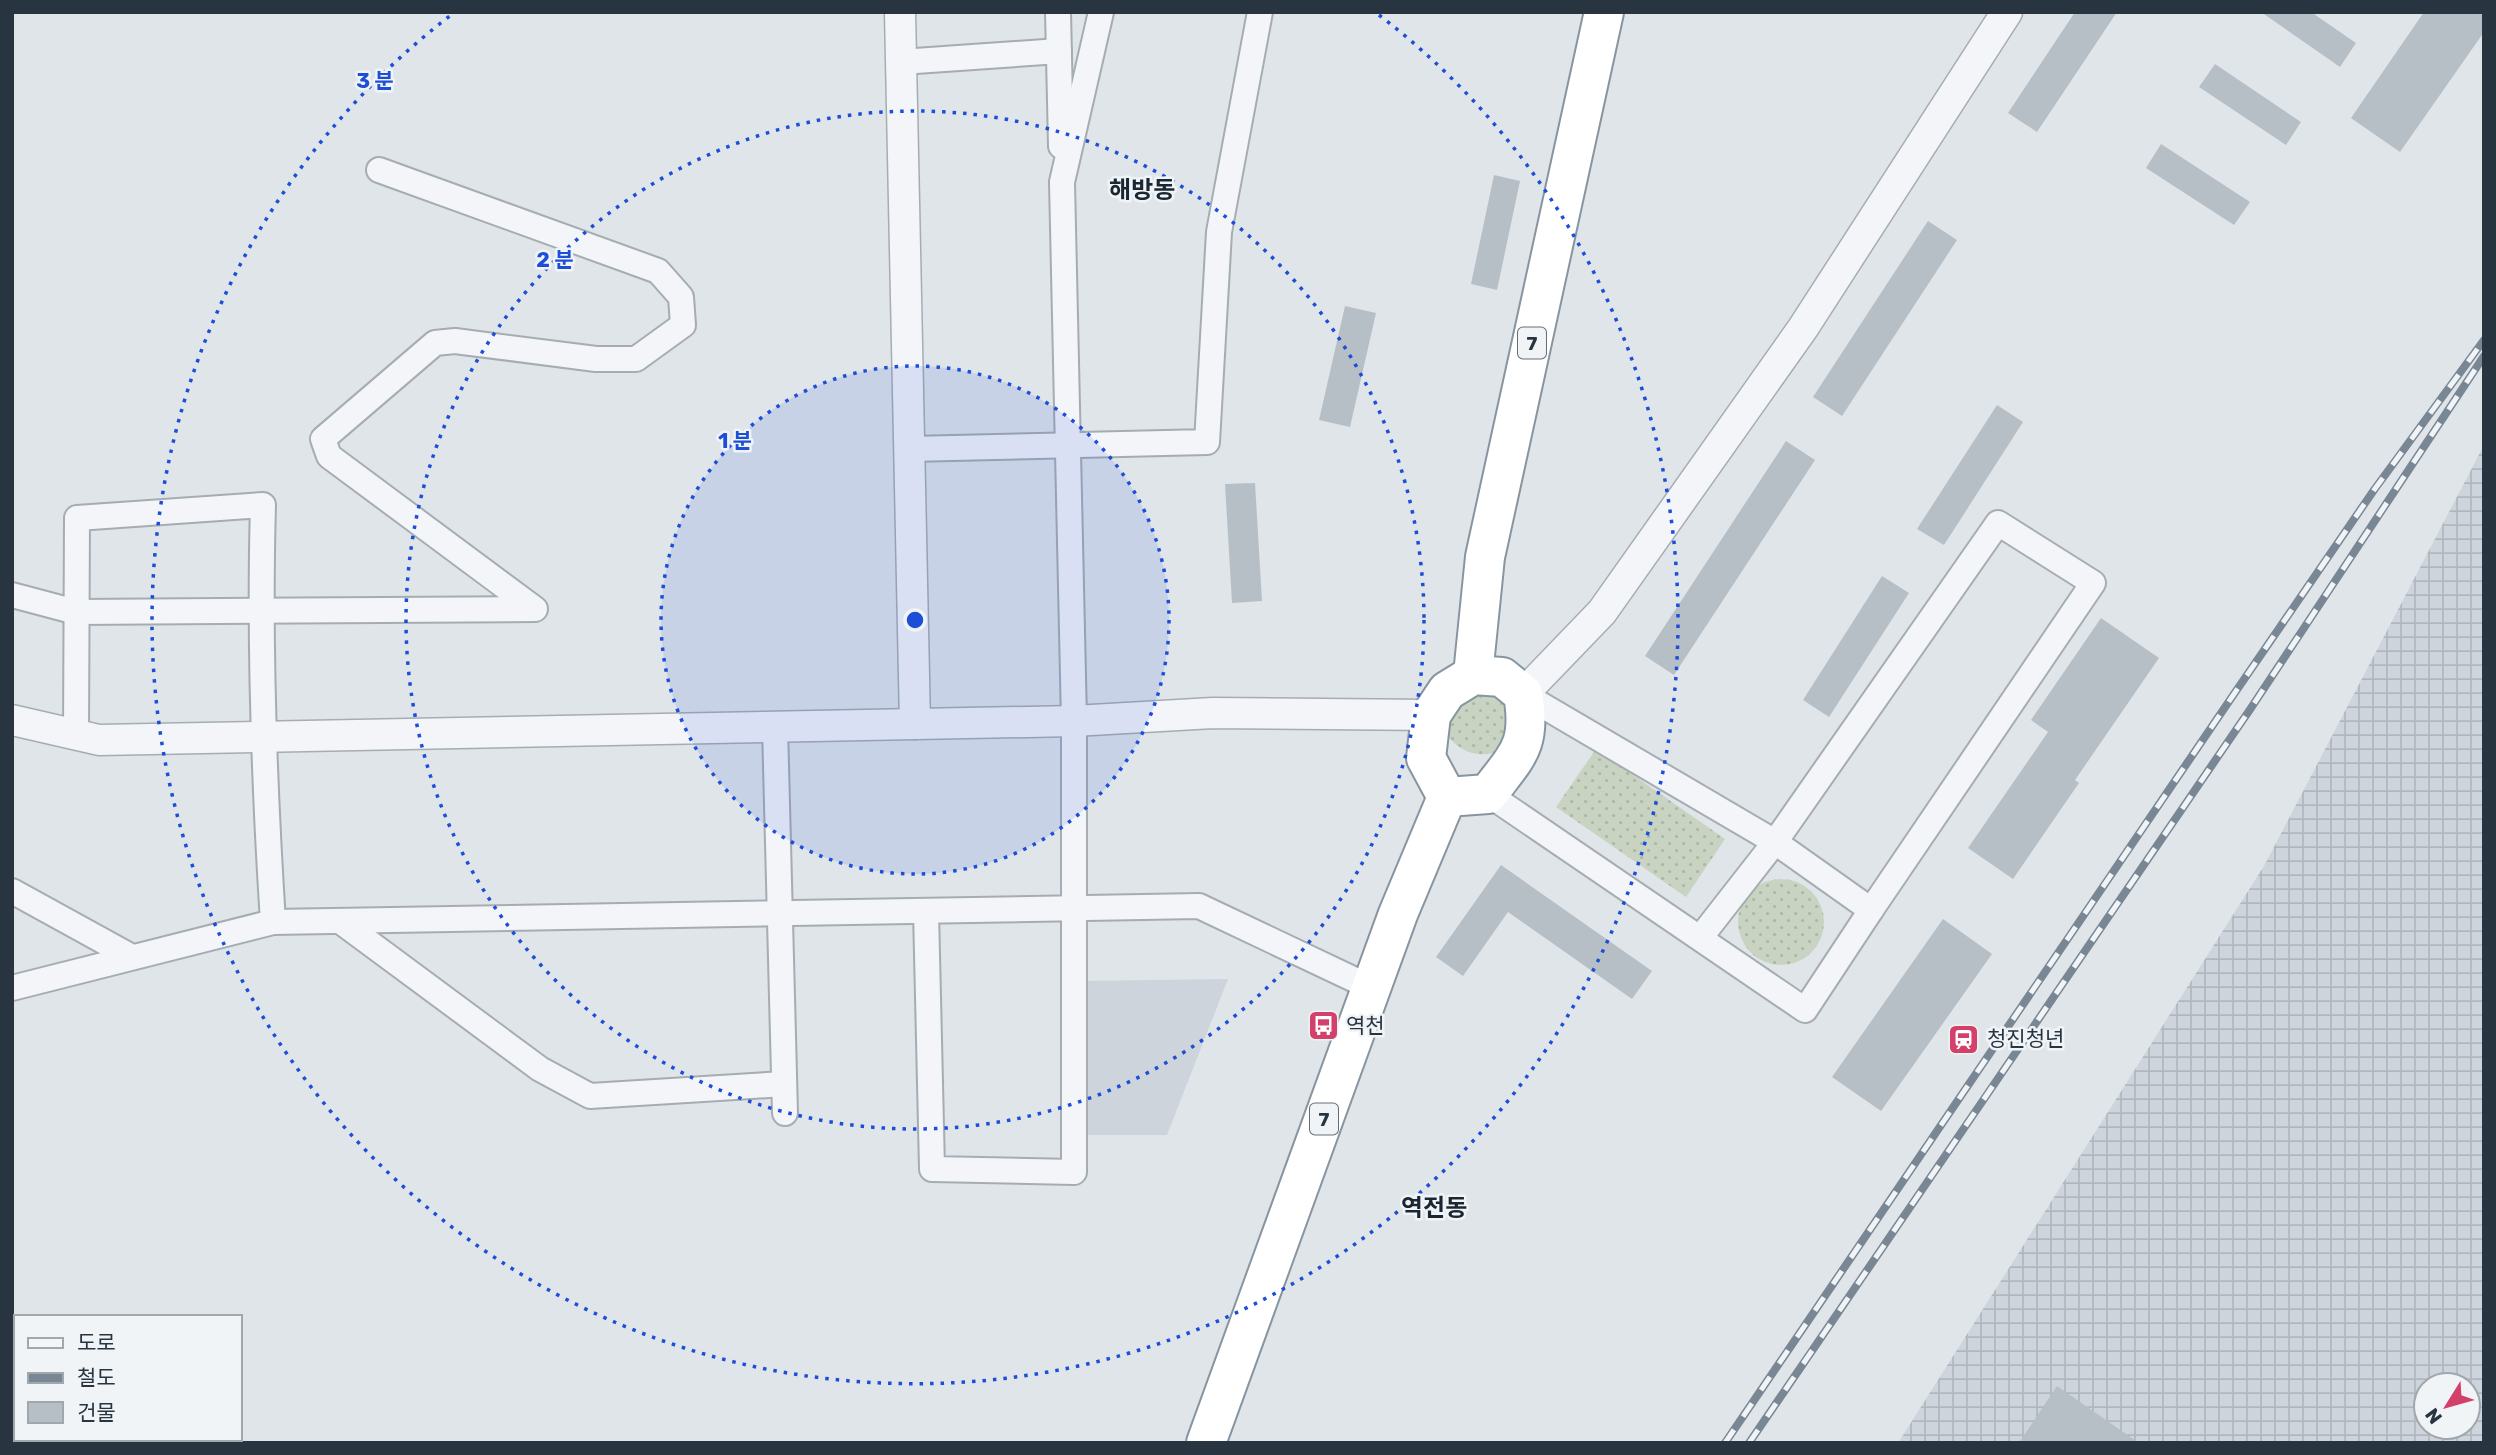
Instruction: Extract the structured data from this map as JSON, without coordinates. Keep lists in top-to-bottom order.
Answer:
{
  "streets": {
    "highway": ["7"]
  },
  "districts": ["해방동", "역전동"],
  "places": {
    "bus stop": ["역천"],
    "station": ["청진청년"]
  },
  "legend": ["도로", "철도", "건물"],
  "north": "bottom left",
  "rings": ["3 분", "2 분", "1 분"]
}
